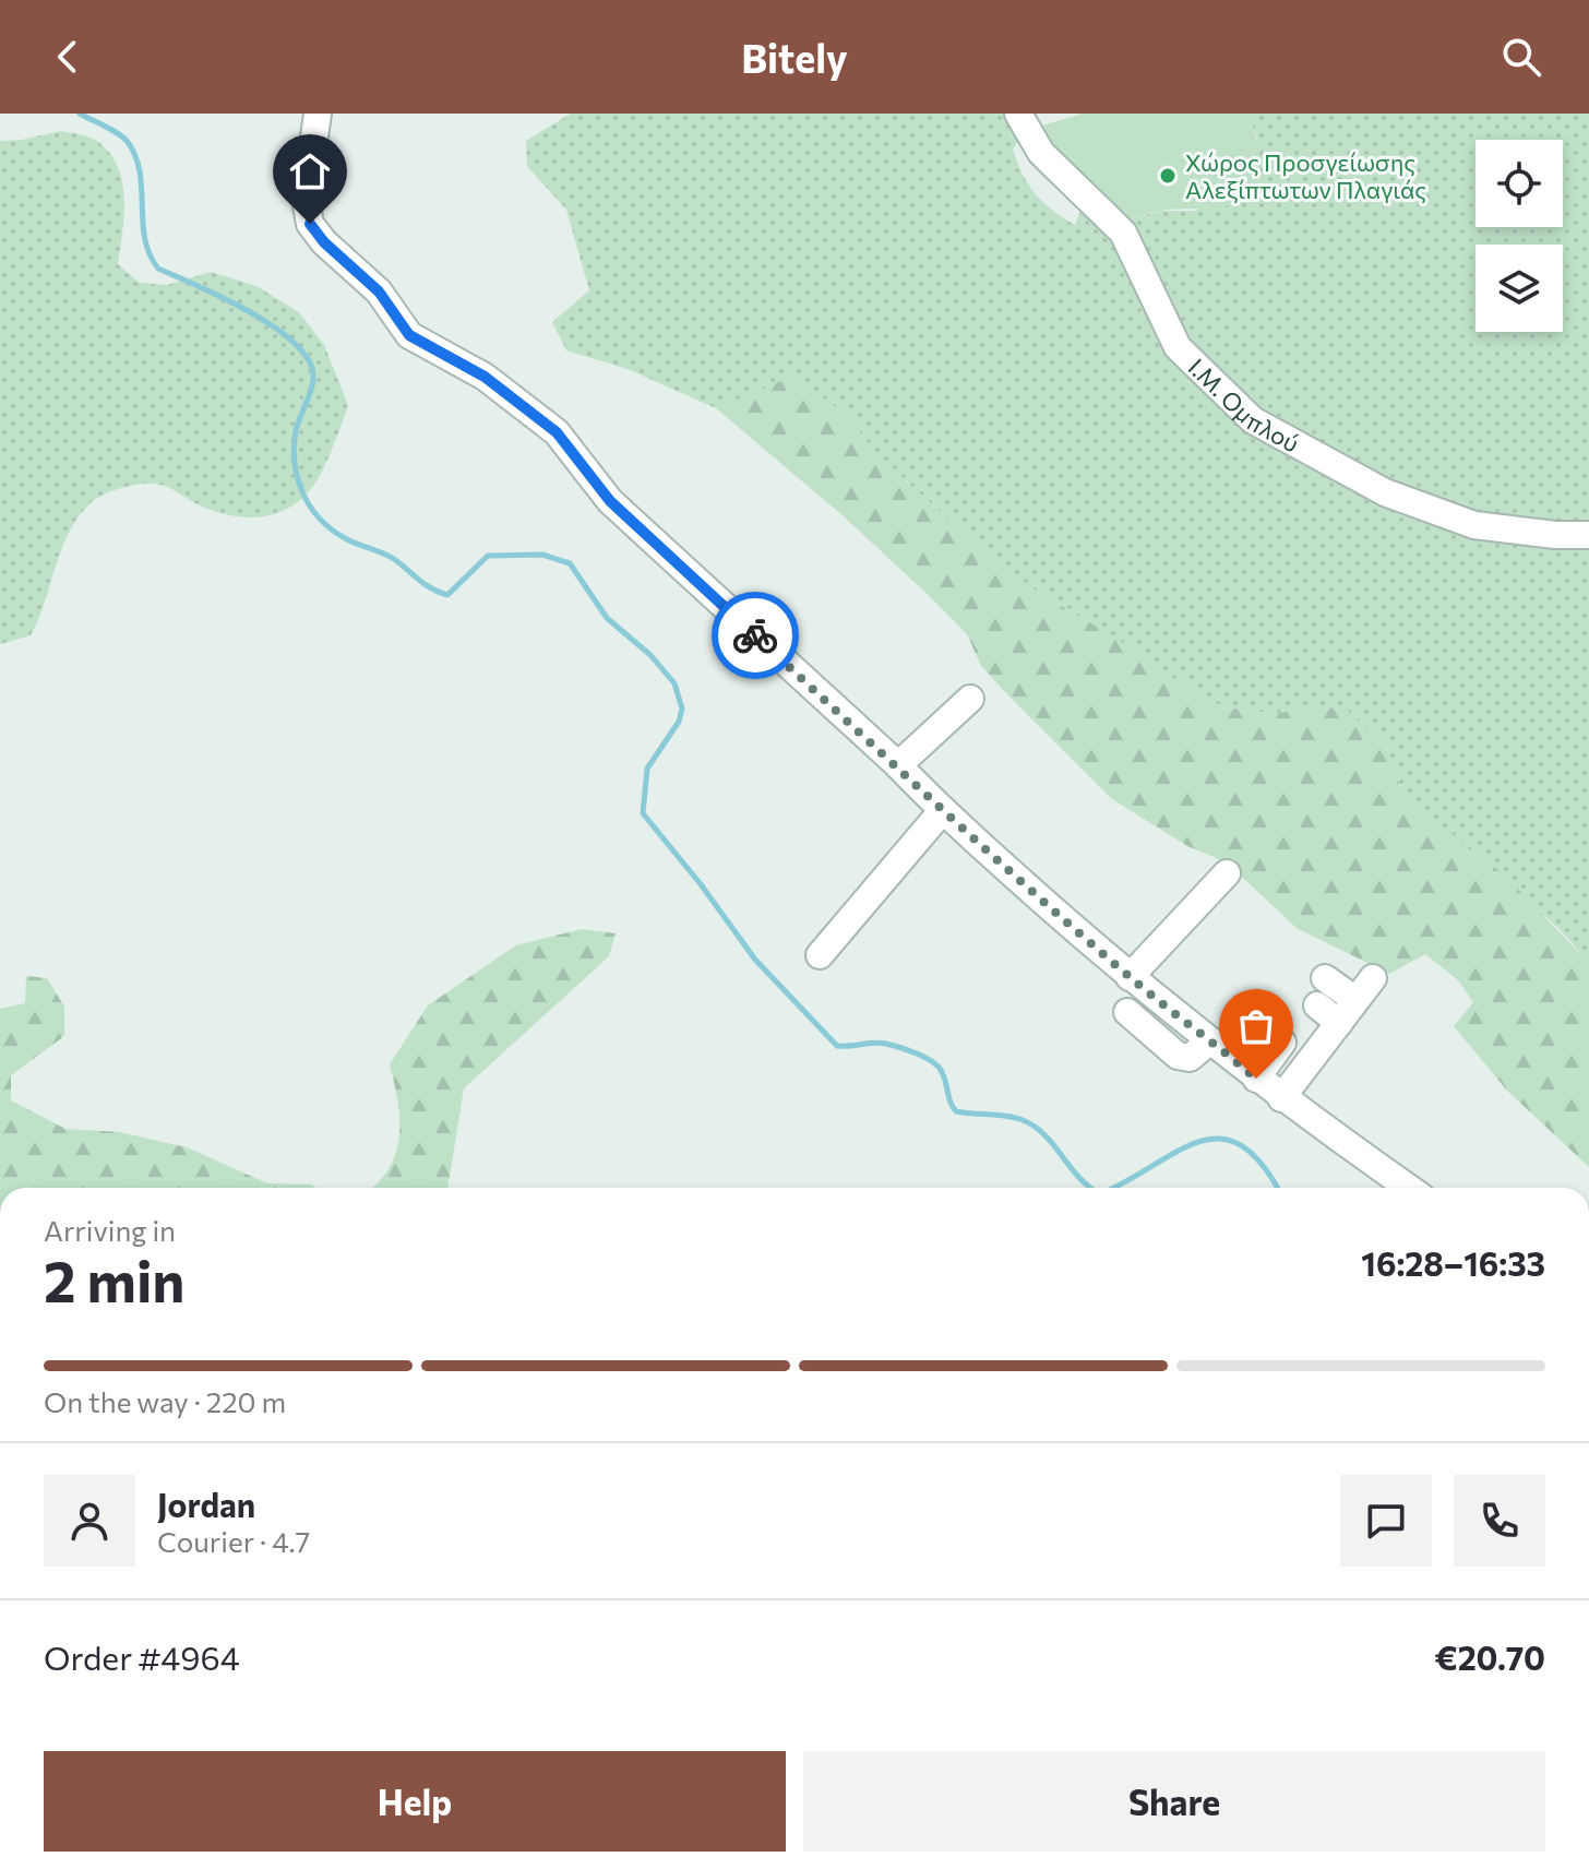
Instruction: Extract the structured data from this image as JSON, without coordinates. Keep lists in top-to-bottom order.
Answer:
{
  "streets": {
    "street": ["Ι.Μ. Ομπλού"]
  },
  "places": ["Χώρος Προσγείωσης Αλεξίπτωτων Πλαγιάς"],
  "page": {
    "header": "Bitely",
    "heading": ["2 min", "Arriving in", "16:28–16:33"],
    "panel": [
      "Jordan",
      "Courier · 4.7",
      "Order #4964",
      "€20.70"
    ],
    "bar": "On the way · 220 m",
    "buttons": ["Help", "Share"]
  }
}
